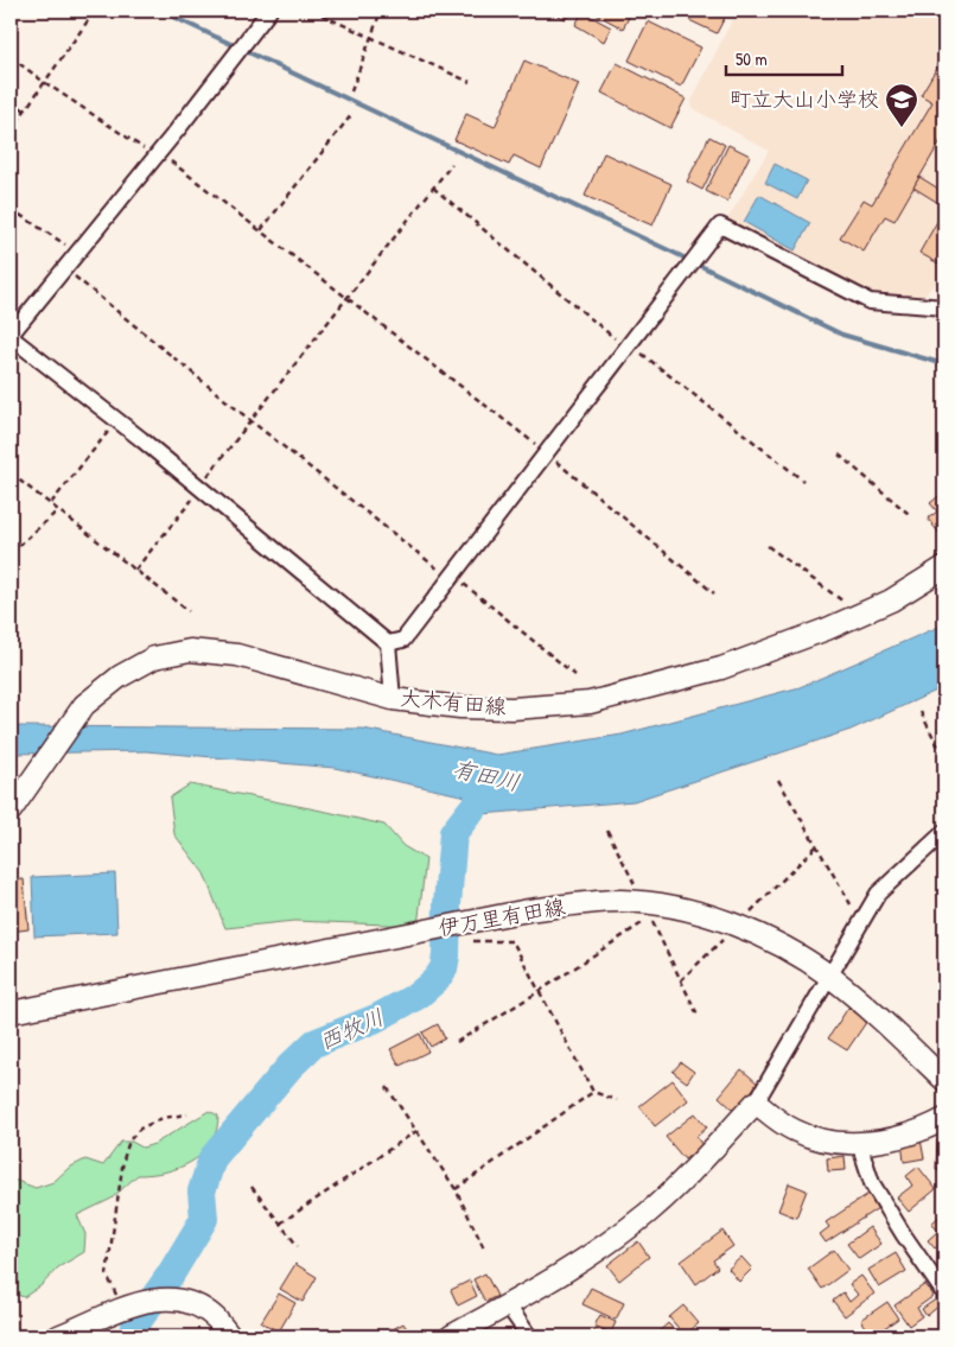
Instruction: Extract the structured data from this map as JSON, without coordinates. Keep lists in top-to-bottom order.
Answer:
{
  "streets": {
    "main road": ["大木有田線", "伊万里有田線"]
  },
  "water": ["有田川", "西牧川"],
  "places": {
    "school or university": ["町立大山小学校"]
  },
  "scale_bar": "50 m"
}
